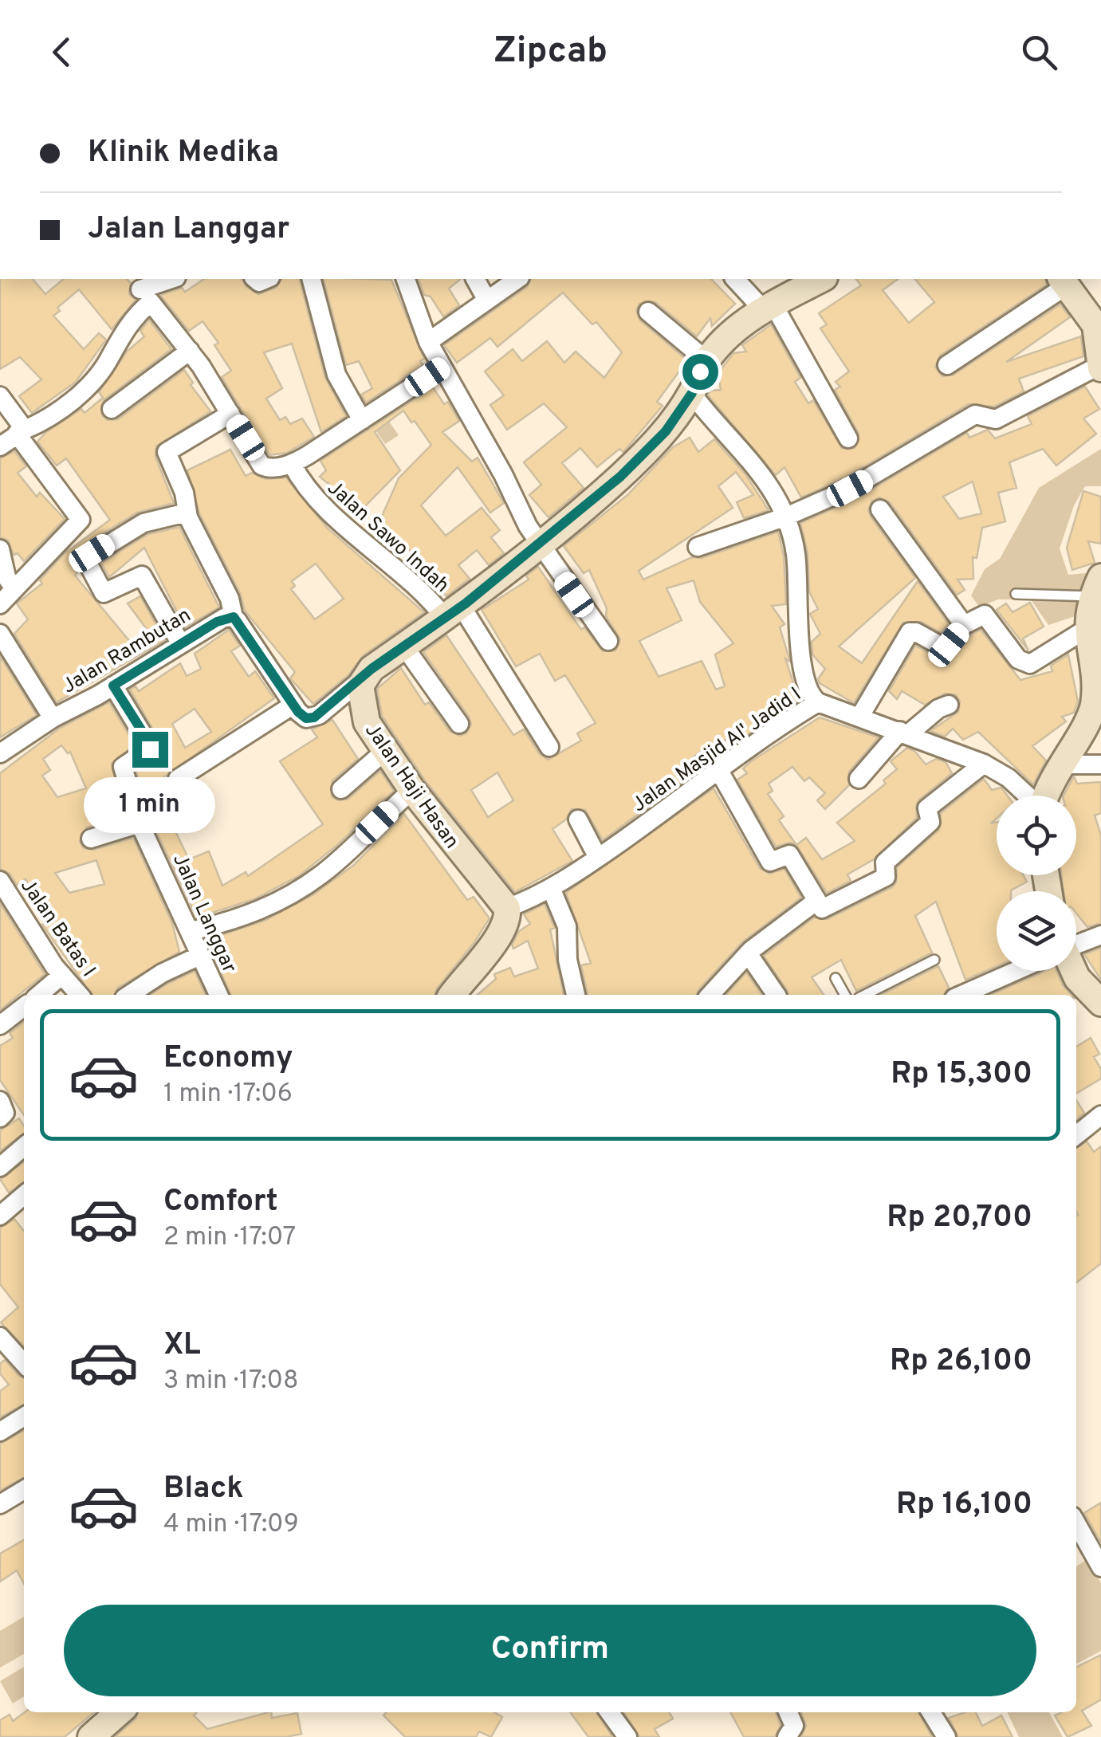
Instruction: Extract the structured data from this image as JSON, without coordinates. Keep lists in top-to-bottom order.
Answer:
{
  "streets": {
    "street": [
      "Jalan Sawo Indah",
      "Jalan Rambutan",
      "Jalan Masjid Al' Jadid I",
      "Jalan Haji Hasan",
      "Jalan Langgar",
      "Jalan Batas I"
    ]
  },
  "crossings": [
    ["Jalan Rambutan", "Jalan Langgar"],
    ["Jalan Masjid Al' Jadid I", "Jalan Haji Hasan"]
  ],
  "page": {
    "header": "Zipcab",
    "banner": ["Klinik Medika", "Jalan Langgar"],
    "bubble": "1 min",
    "list": [
      {
        "name": "Economy",
        "note": "1 min · 17:06",
        "value": "Rp 15,300"
      },
      {
        "name": "Comfort",
        "note": "2 min · 17:07",
        "value": "Rp 20,700"
      },
      {
        "name": "XL",
        "note": "3 min · 17:08",
        "value": "Rp 26,100"
      },
      {
        "name": "Black",
        "note": "4 min · 17:09",
        "value": "Rp 16,100"
      }
    ],
    "buttons": "Confirm"
  }
}
